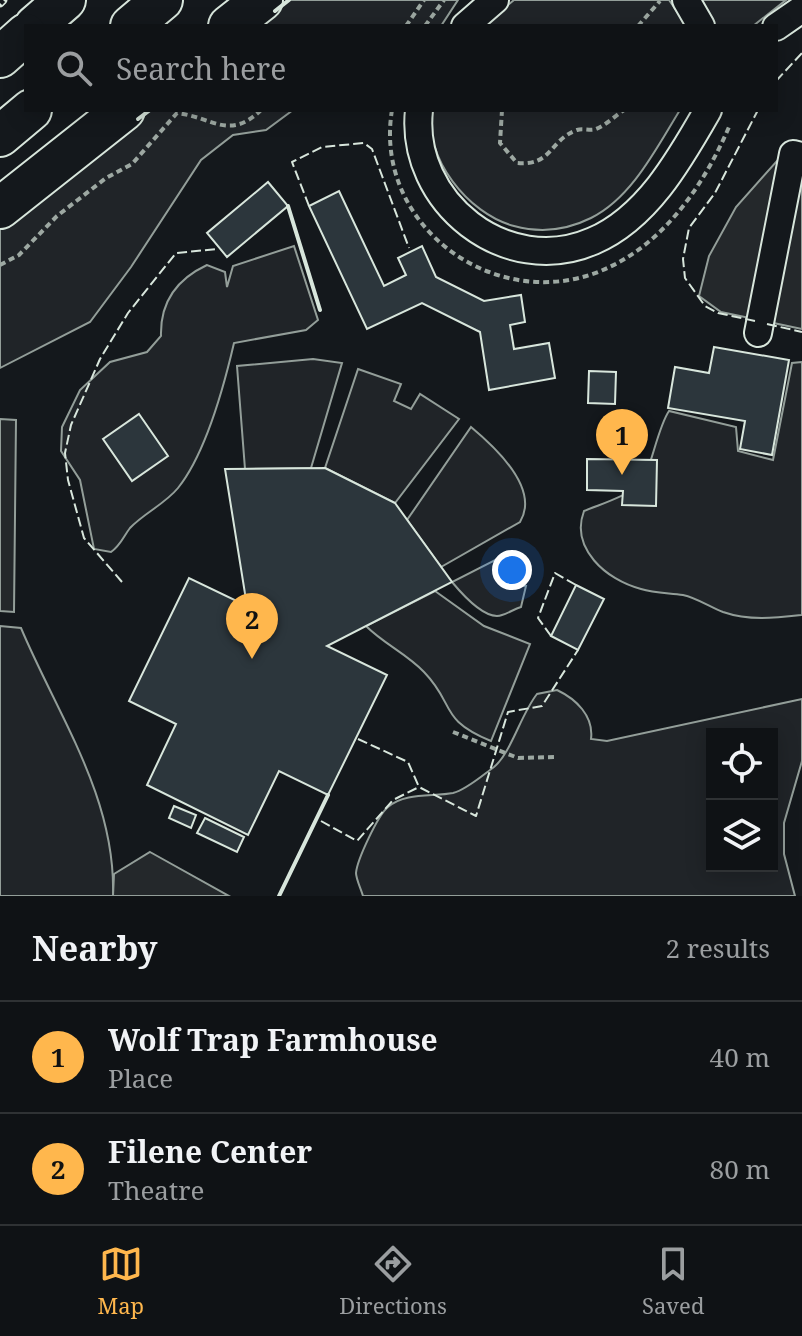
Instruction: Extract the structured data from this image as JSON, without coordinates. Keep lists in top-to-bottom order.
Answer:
{
  "page": {
    "search": "Search here",
    "pins": ["1", "2"],
    "heading": ["Nearby", "2 results"],
    "list": [
      {
        "mark": "1",
        "name": "Wolf Trap Farmhouse",
        "note": "Place",
        "value": "40 m"
      },
      {
        "mark": "2",
        "name": "Filene Center",
        "note": "Theatre",
        "value": "80 m"
      }
    ],
    "nav": ["Map", "Directions", "Saved"]
  }
}
